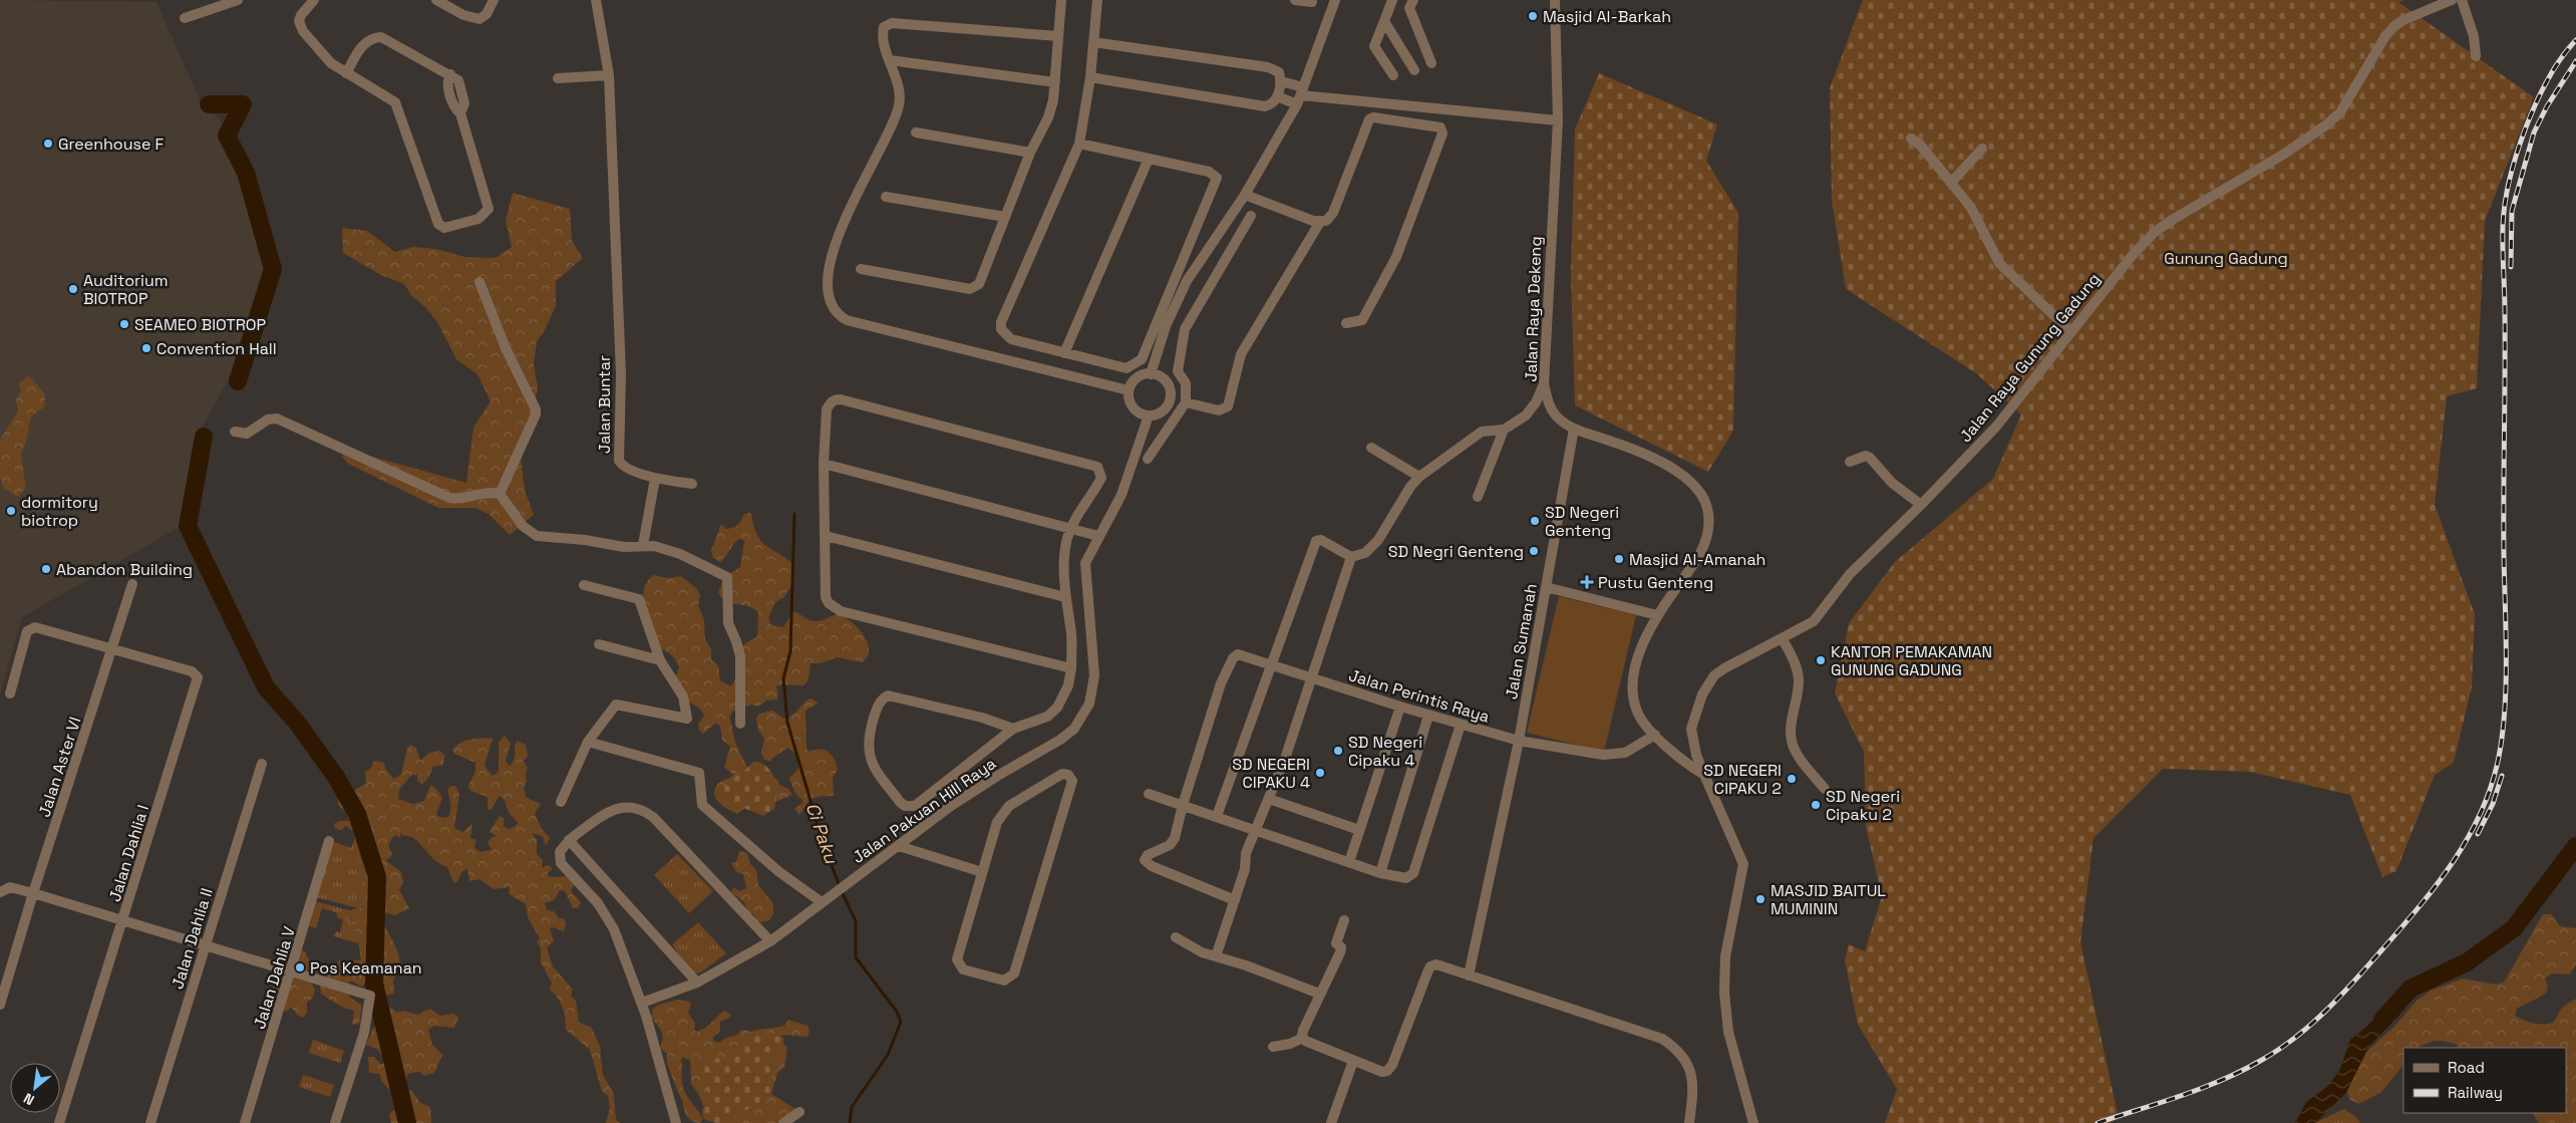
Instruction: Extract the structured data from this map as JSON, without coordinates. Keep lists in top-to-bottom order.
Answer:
{
  "streets": {
    "street": [
      "Jalan Raya Dekeng",
      "Jalan Raya Gunung Gadung",
      "Jalan Buntar",
      "Jalan Sumanah",
      "Jalan Perintis Raya",
      "Jalan Aster VI",
      "Jalan Pakuan Hill Raya",
      "Jalan Dahlia I",
      "Jalan Dahlia II",
      "Jalan Dahlia V"
    ]
  },
  "crossings": [
    ["Jalan Raya Dekeng", "Jalan Raya Gunung Gadung"],
    ["Jalan Raya Dekeng", "Jalan Sumanah"],
    ["Jalan Raya Dekeng", "Jalan Perintis Raya"],
    ["Jalan Sumanah", "Jalan Perintis Raya"],
    ["Jalan Aster VI", "Jalan Dahlia I"]
  ],
  "water": ["Ci Paku"],
  "parks": ["Gunung Gadung"],
  "places": {
    "other": [
      "Masjid Al-Barkah",
      "Greenhouse F",
      "Auditorium BIOTROP",
      "SEAMEO BIOTROP",
      "Convention Hall",
      "dormitory biotrop",
      "SD Negeri Genteng",
      "SD Negri Genteng",
      "Masjid Al-Amanah",
      "Abandon Building",
      "KANTOR PEMAKAMAN GUNUNG GADUNG",
      "SD Negeri Cipaku 4",
      "SD NEGERI CIPAKU 4",
      "SD NEGERI CIPAKU 2",
      "SD Negeri Cipaku 2",
      "MASJID BAITUL MUMININ",
      "Pos Keamanan"
    ],
    "health": ["Pustu Genteng"]
  },
  "legend": ["Road", "Railway"],
  "north": "bottom left"
}
